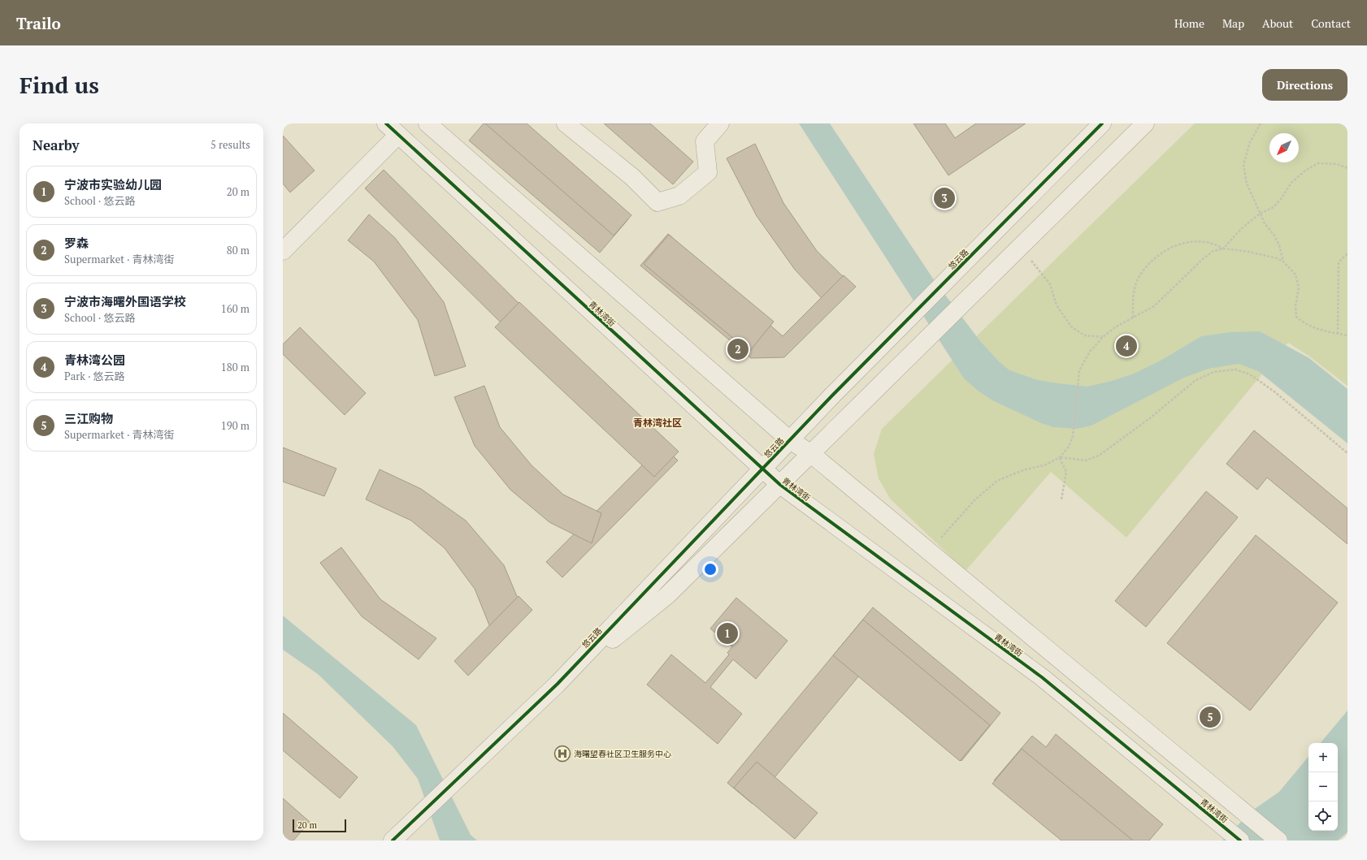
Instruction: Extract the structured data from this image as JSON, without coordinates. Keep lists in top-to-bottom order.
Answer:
{
  "streets": {
    "street": ["悠云路", "青林湾街"]
  },
  "crossings": [
    ["悠云路", "青林湾街"]
  ],
  "districts": ["青林湾社区"],
  "places": {
    "hospital": ["海曙望春社区卫生服务中心"]
  },
  "scale_bar": "20 m",
  "north": "bottom left",
  "page": {
    "header": "Trailo",
    "nav": [
      "Home",
      "Map",
      "About",
      "Contact"
    ],
    "buttons": "Directions",
    "title": "Find us",
    "heading": ["Nearby", "5 results"],
    "list": [
      {
        "mark": "1",
        "name": "宁波市实验幼儿园",
        "note": "School · 悠云路",
        "value": "20 m"
      },
      {
        "mark": "2",
        "name": "罗森",
        "note": "Supermarket · 青林湾街",
        "value": "80 m"
      },
      {
        "mark": "3",
        "name": "宁波市海曙外国语学校",
        "note": "School · 悠云路",
        "value": "160 m"
      },
      {
        "mark": "4",
        "name": "青林湾公园",
        "note": "Park · 悠云路",
        "value": "180 m"
      },
      {
        "mark": "5",
        "name": "三江购物",
        "note": "Supermarket · 青林湾街",
        "value": "190 m"
      }
    ],
    "pins": [
      "3",
      "4",
      "2",
      "1",
      "5"
    ],
    "map_buttons": ["+", "−"],
    "scale": "20 m"
  }
}
